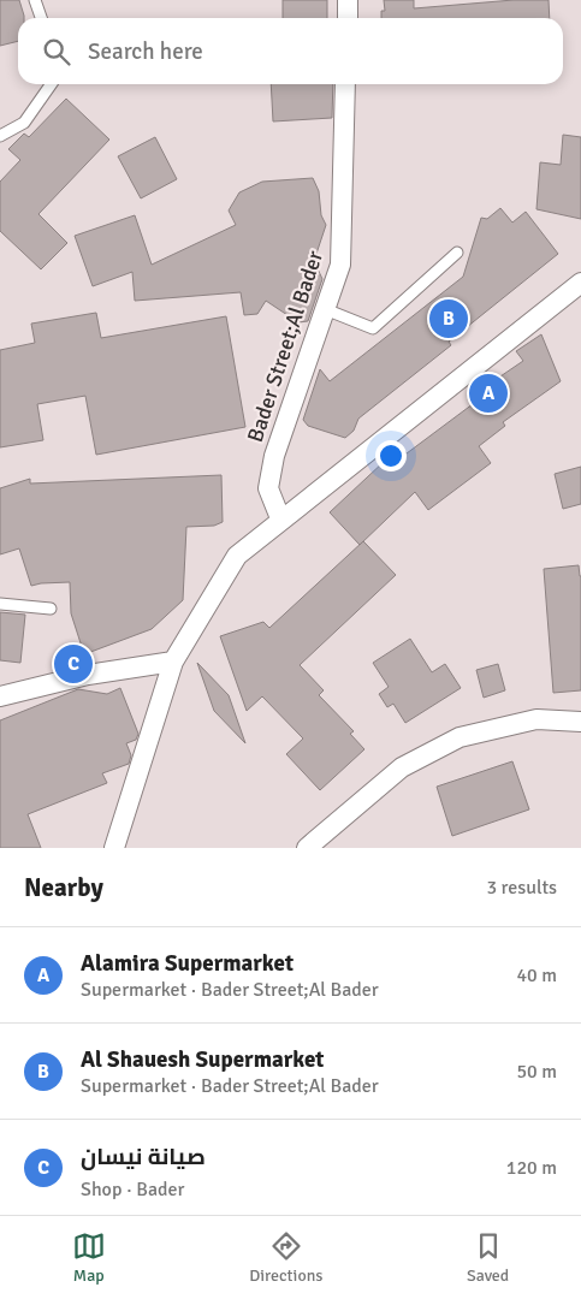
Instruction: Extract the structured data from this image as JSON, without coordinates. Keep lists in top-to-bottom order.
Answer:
{
  "streets": {
    "street": ["Bader Street;Al Bader"]
  },
  "page": {
    "search": "Search here",
    "pins": ["B", "A", "C"],
    "heading": ["Nearby", "3 results"],
    "list": [
      {
        "mark": "A",
        "name": "Alamira Supermarket",
        "note": "Supermarket · Bader Street;Al Bader",
        "value": "40 m"
      },
      {
        "mark": "B",
        "name": "Al Shauesh Supermarket",
        "note": "Supermarket · Bader Street;Al Bader",
        "value": "50 m"
      },
      {
        "mark": "C",
        "name": "صيانة نيسان",
        "note": "Shop · Bader",
        "value": "120 m"
      }
    ],
    "nav": ["Map", "Directions", "Saved"]
  }
}
